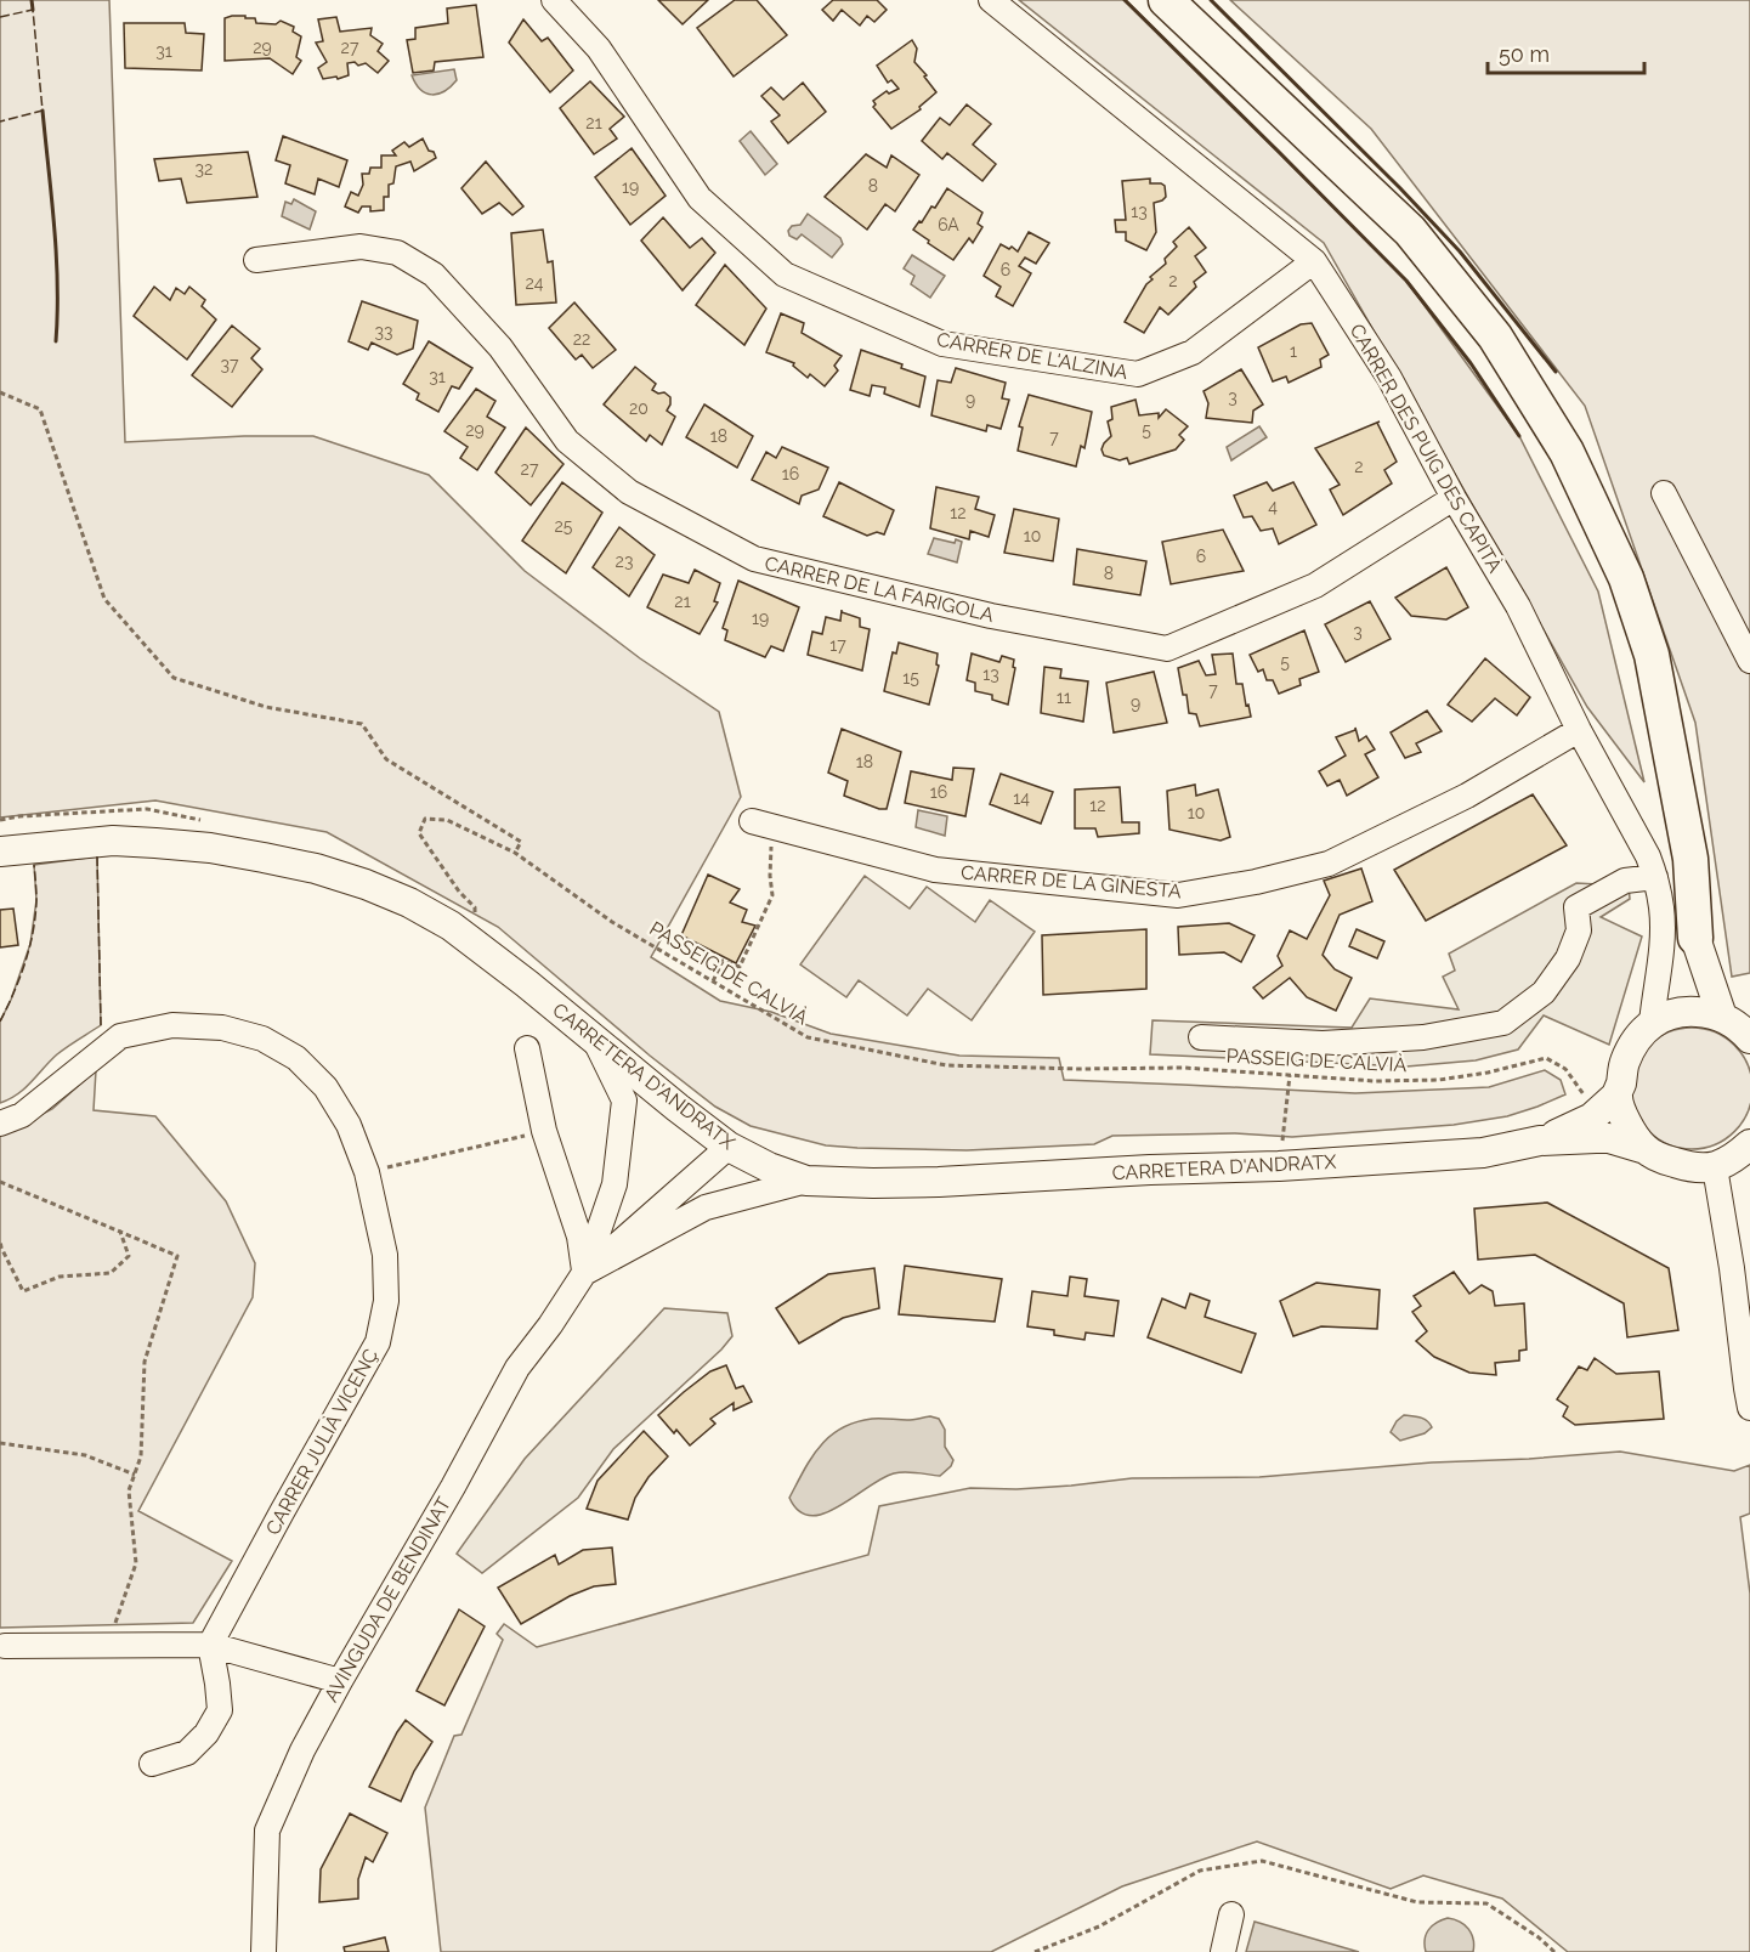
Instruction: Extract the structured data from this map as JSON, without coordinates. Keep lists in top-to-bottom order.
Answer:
{
  "streets": {
    "main road": ["CARRETERA D'ANDRATX"],
    "street": [
      "CARRER DE L'ALZINA",
      "CARRER DES PUIG DES CAPITÀ",
      "CARRER DE LA FARIGOLA",
      "CARRER DE LA GINESTA",
      "CARRER JULIÀ VICENÇ",
      "AVINGUDA DE BENDINAT"
    ],
    "path": ["PASSEIG DE CALVIÀ"]
  },
  "crossings": [
    ["CARRER DE L'ALZINA", "CARRER DES PUIG DES CAPITÀ"],
    ["CARRER DES PUIG DES CAPITÀ", "CARRER DE LA FARIGOLA"],
    ["CARRER DES PUIG DES CAPITÀ", "CARRER DE LA GINESTA"],
    ["PASSEIG DE CALVIÀ", "CARRETERA D'ANDRATX"],
    ["CARRETERA D'ANDRATX", "AVINGUDA DE BENDINAT"]
  ],
  "house_numbers": [
    "29",
    "27",
    "31",
    "21",
    "32",
    "8",
    "19",
    "13",
    "6A",
    "6",
    "2",
    "24",
    "33",
    "22",
    "1",
    "37",
    "31",
    "3",
    "9",
    "20",
    "29",
    "5",
    "18",
    "7",
    "2",
    "27",
    "16",
    "4",
    "12",
    "25",
    "10",
    "6",
    "23",
    "8",
    "21",
    "19",
    "3",
    "17",
    "5",
    "13",
    "15",
    "7",
    "11",
    "9",
    "18",
    "16",
    "14",
    "12",
    "10"
  ],
  "scale_bar": "50 m"
}
